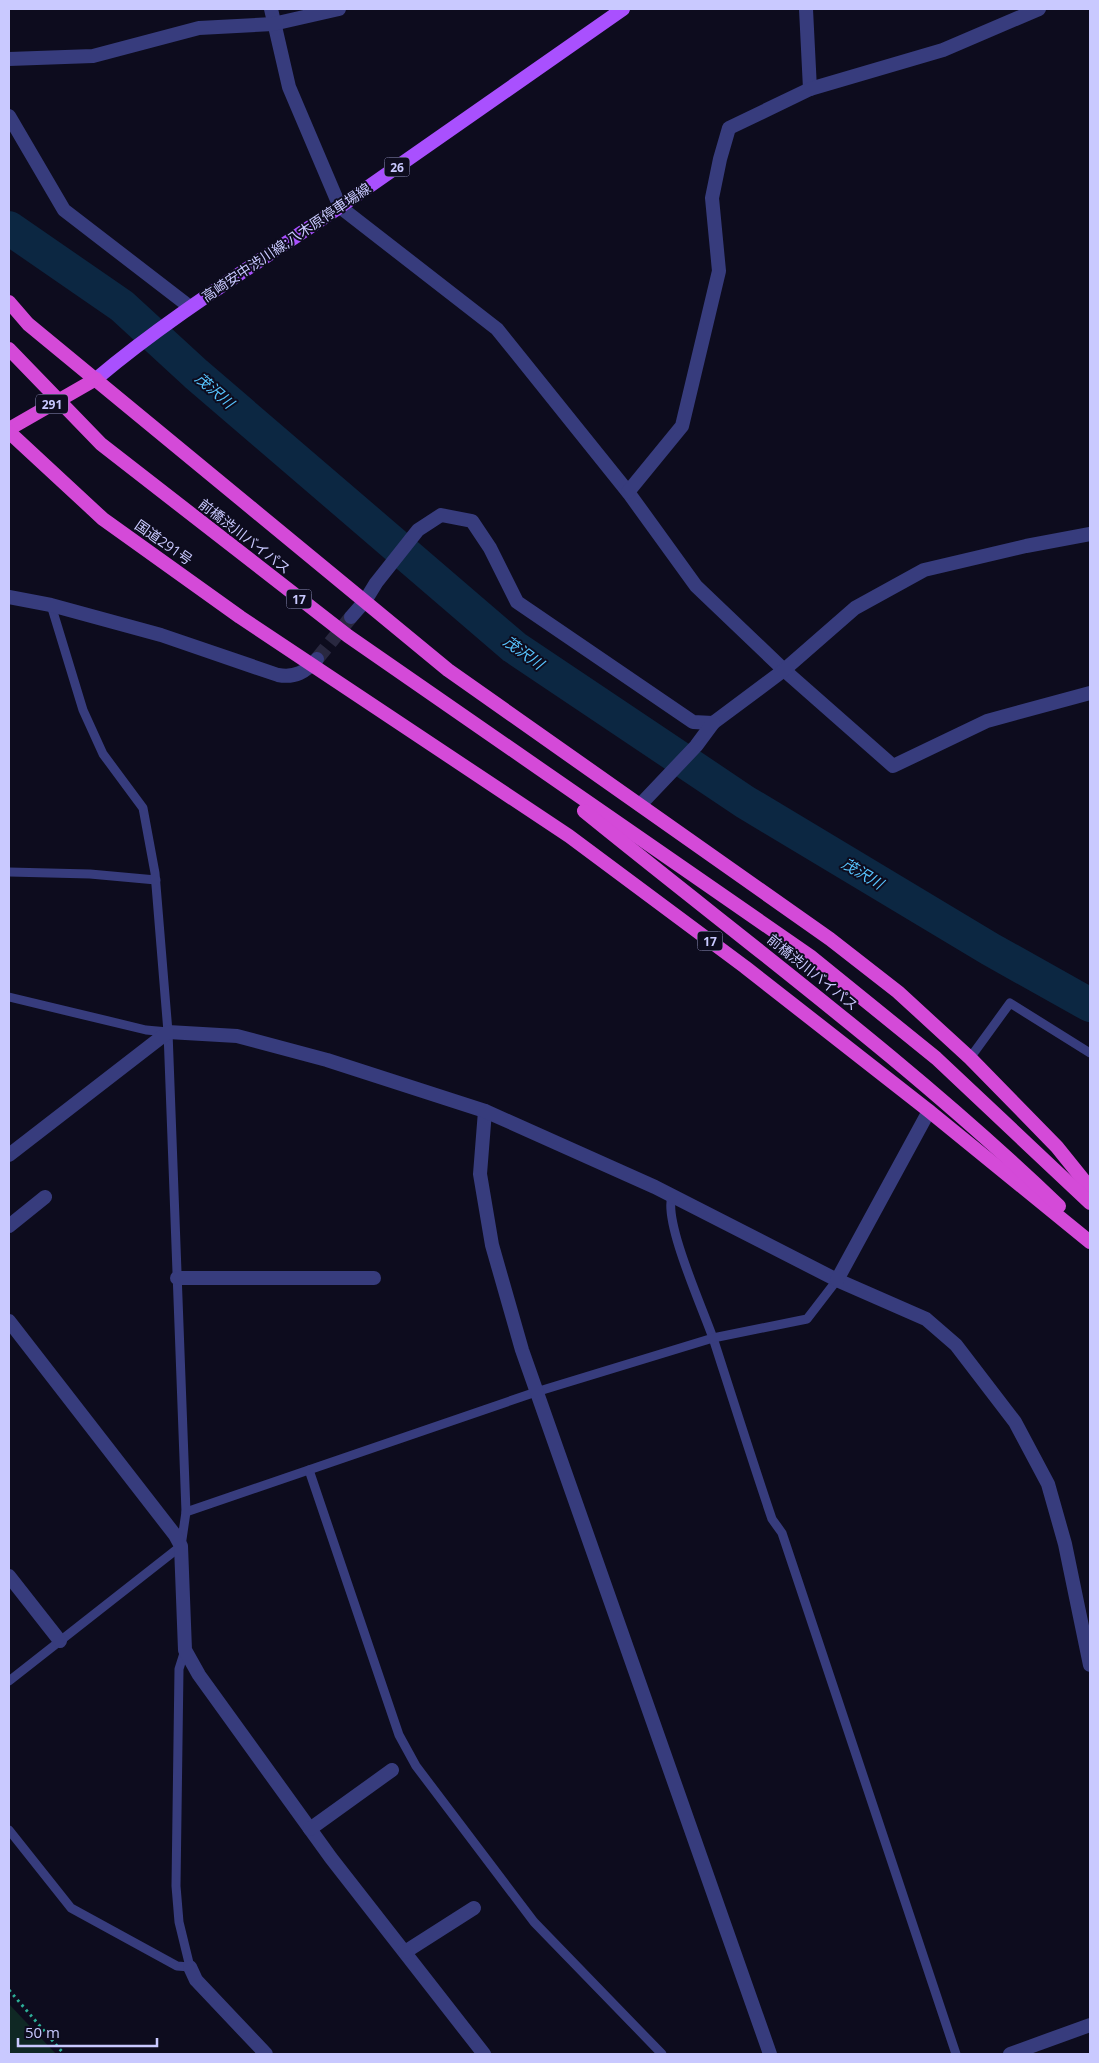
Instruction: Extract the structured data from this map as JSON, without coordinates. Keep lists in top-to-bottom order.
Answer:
{
  "streets": {
    "highway": [
      "291",
      "前橋渋川バイパス",
      "国道291号",
      "17"
    ],
    "main road": ["26", "高崎安中渋川線;八木原停車場線"]
  },
  "crossings": [
    ["高崎安中渋川線;八木原停車場線", "国道291号"],
    ["国道291号", "17"]
  ],
  "water": ["茂沢川"],
  "scale_bar": "50 m"
}
